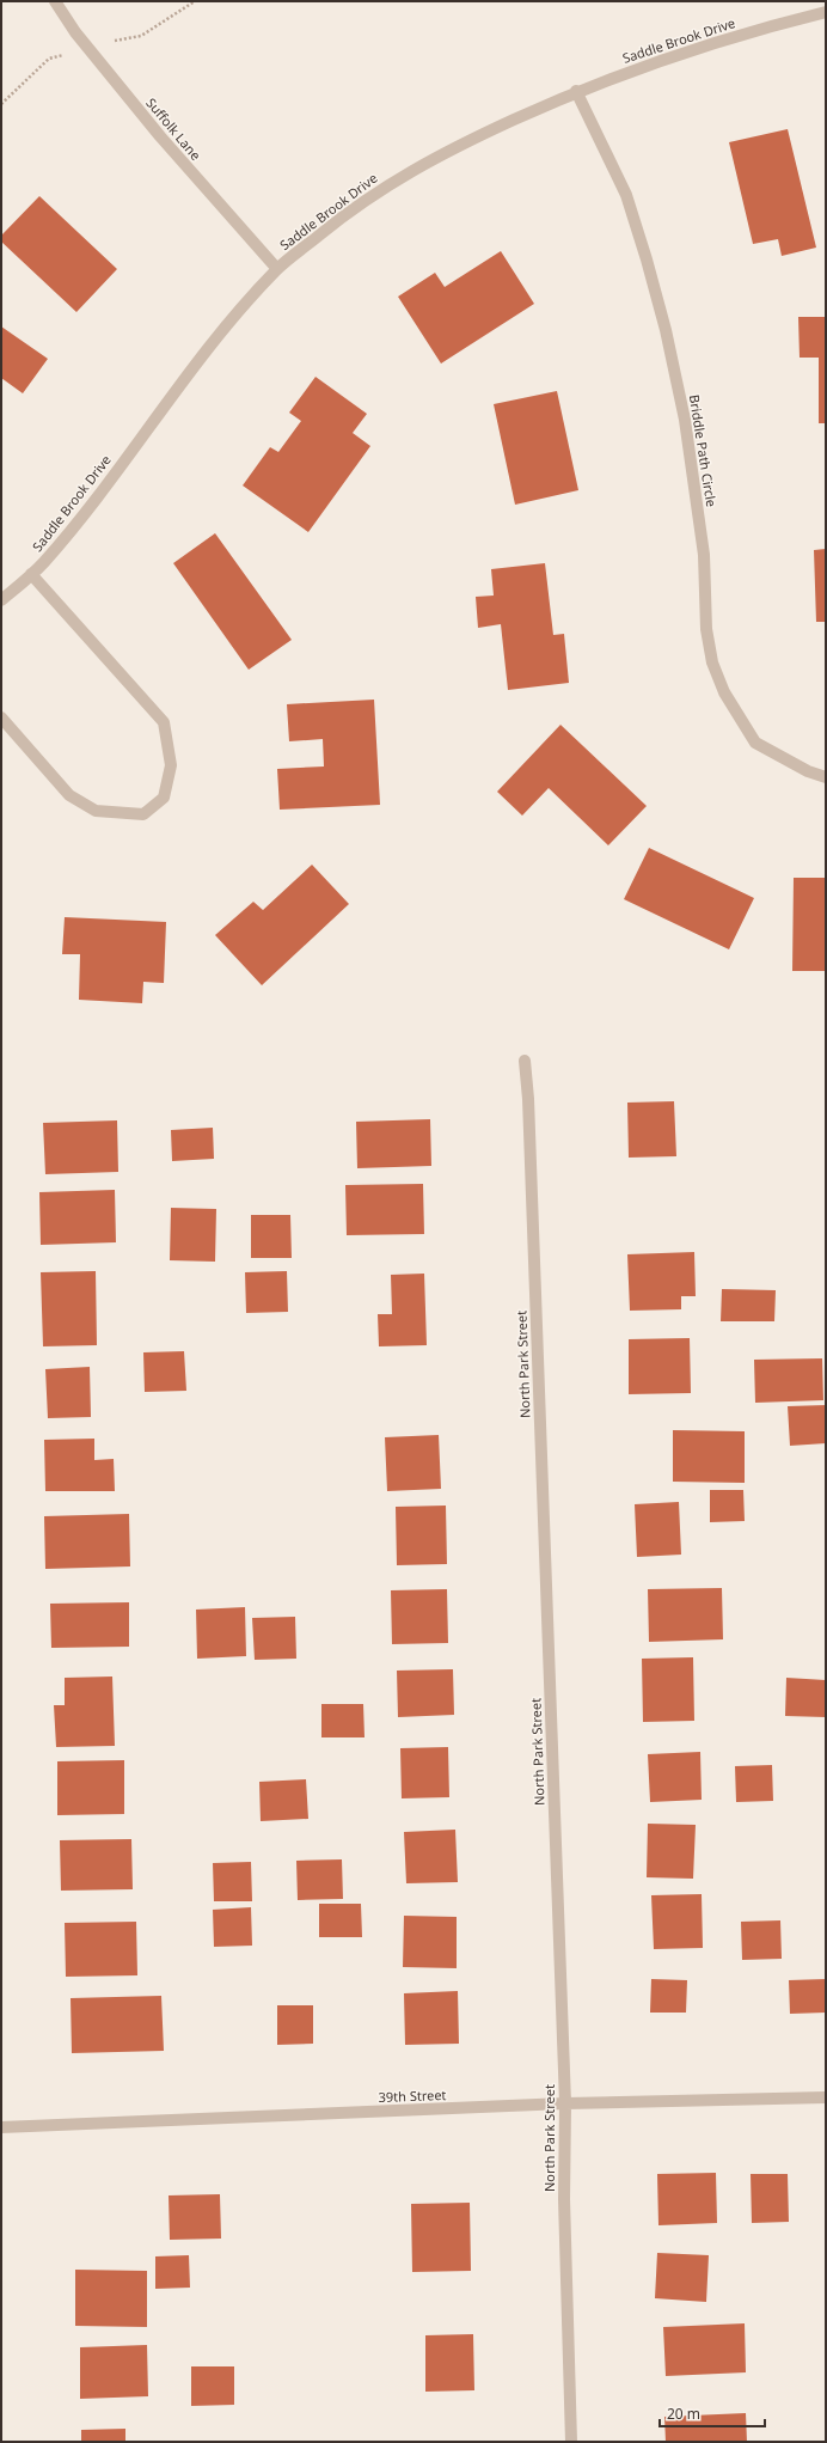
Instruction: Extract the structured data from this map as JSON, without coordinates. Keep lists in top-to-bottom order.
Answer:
{
  "streets": {
    "street": [
      "Saddle Brook Drive",
      "Suffolk Lane",
      "Briddle Path Circle",
      "North Park Street",
      "39th Street"
    ]
  },
  "crossings": [
    ["Saddle Brook Drive", "Suffolk Lane"],
    ["Saddle Brook Drive", "Briddle Path Circle"],
    ["North Park Street", "39th Street"]
  ],
  "scale_bar": "20 m"
}
